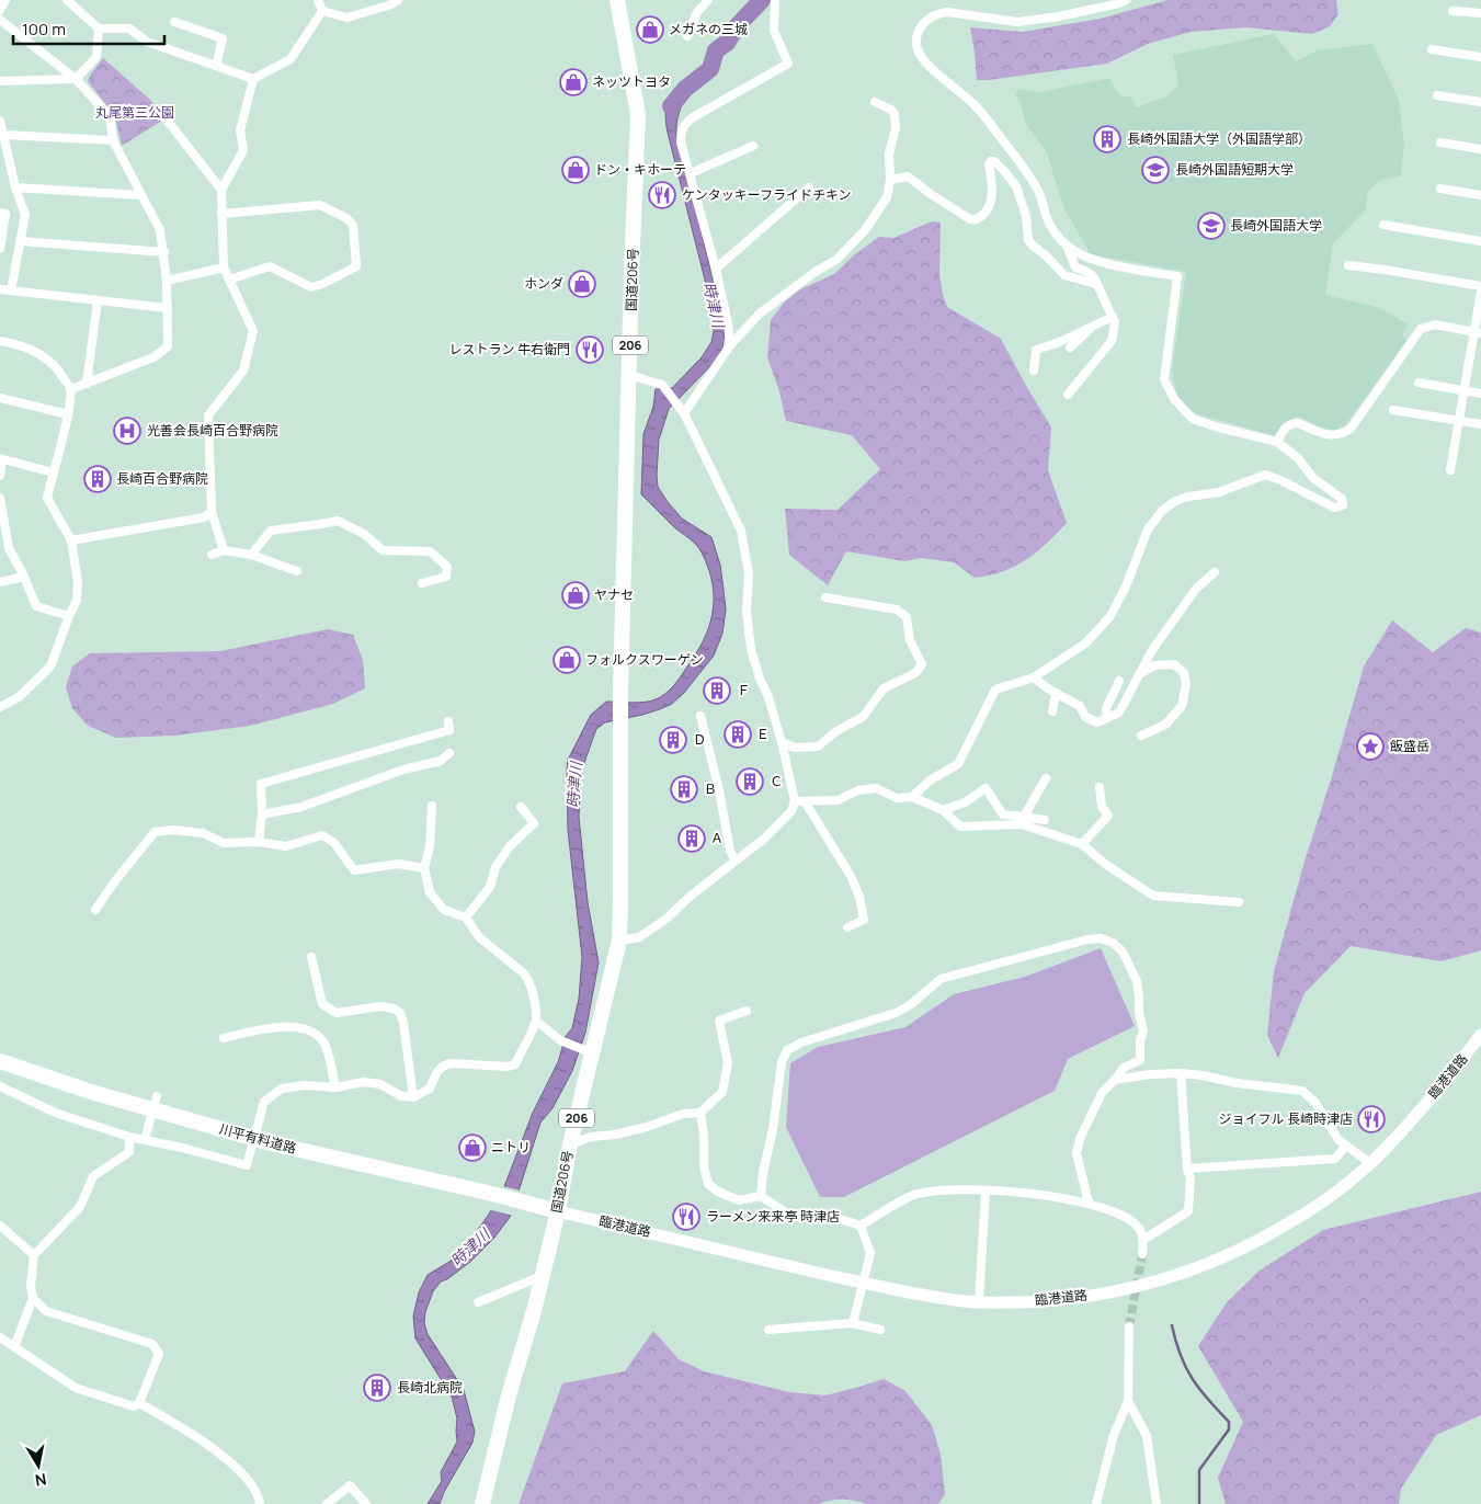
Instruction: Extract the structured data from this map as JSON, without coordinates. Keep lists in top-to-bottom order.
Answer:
{
  "streets": {
    "highway": ["国道206号", "206", "川平有料道路"],
    "street": ["臨港道路"]
  },
  "crossings": [
    ["国道206号", "臨港道路"],
    ["国道206号", "川平有料道路"],
    ["臨港道路", "川平有料道路"]
  ],
  "water": ["時津川"],
  "parks": ["丸尾第三公園"],
  "places": {
    "shop": [
      "メガネの三城",
      "ネッツトヨタ",
      "ドン・キホーテ",
      "ホンダ",
      "ヤナセ",
      "フォルクスワーゲン",
      "ニトリ"
    ],
    "building": [
      "長崎外国語大学（外国語学部）",
      "長崎百合野病院",
      "Ｆ",
      "Ｅ",
      "Ｄ",
      "Ｃ",
      "Ｂ",
      "Ａ",
      "長崎北病院"
    ],
    "school or university": ["長崎外国語短期大学", "長崎外国語大学"],
    "restaurant": [
      "ケンタッキーフライドチキン",
      "レストラン 牛右衛門",
      "ジョイフル 長崎時津店",
      "ラーメン来来亭 時津店"
    ],
    "hospital": ["光善会長崎百合野病院"],
    "place": ["飯盛岳"]
  },
  "scale_bar": "100 m",
  "north": "bottom"
}
